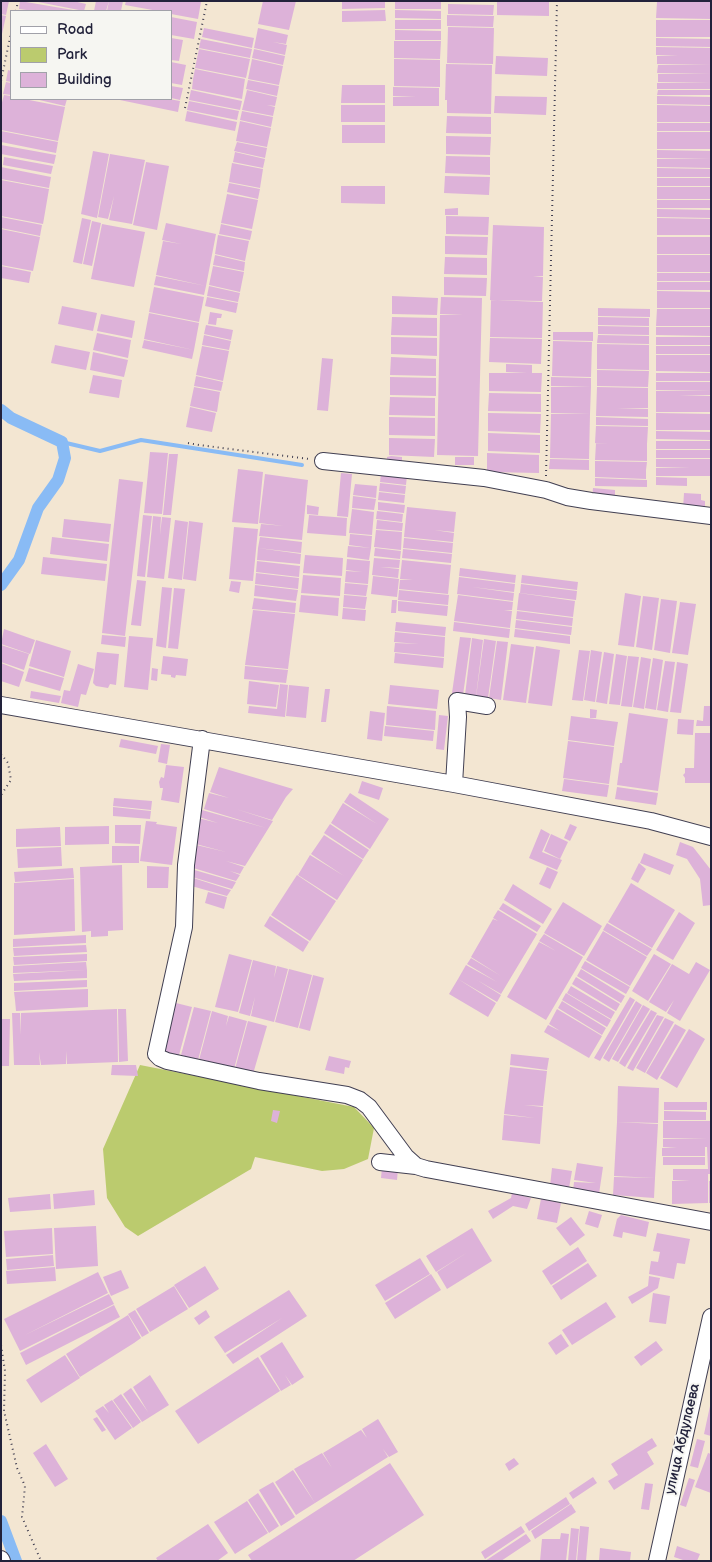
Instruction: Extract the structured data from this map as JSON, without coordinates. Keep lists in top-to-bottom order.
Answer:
{
  "streets": {
    "street": ["улица Абдулаева"]
  },
  "legend": ["Road", "Park", "Building"]
}
